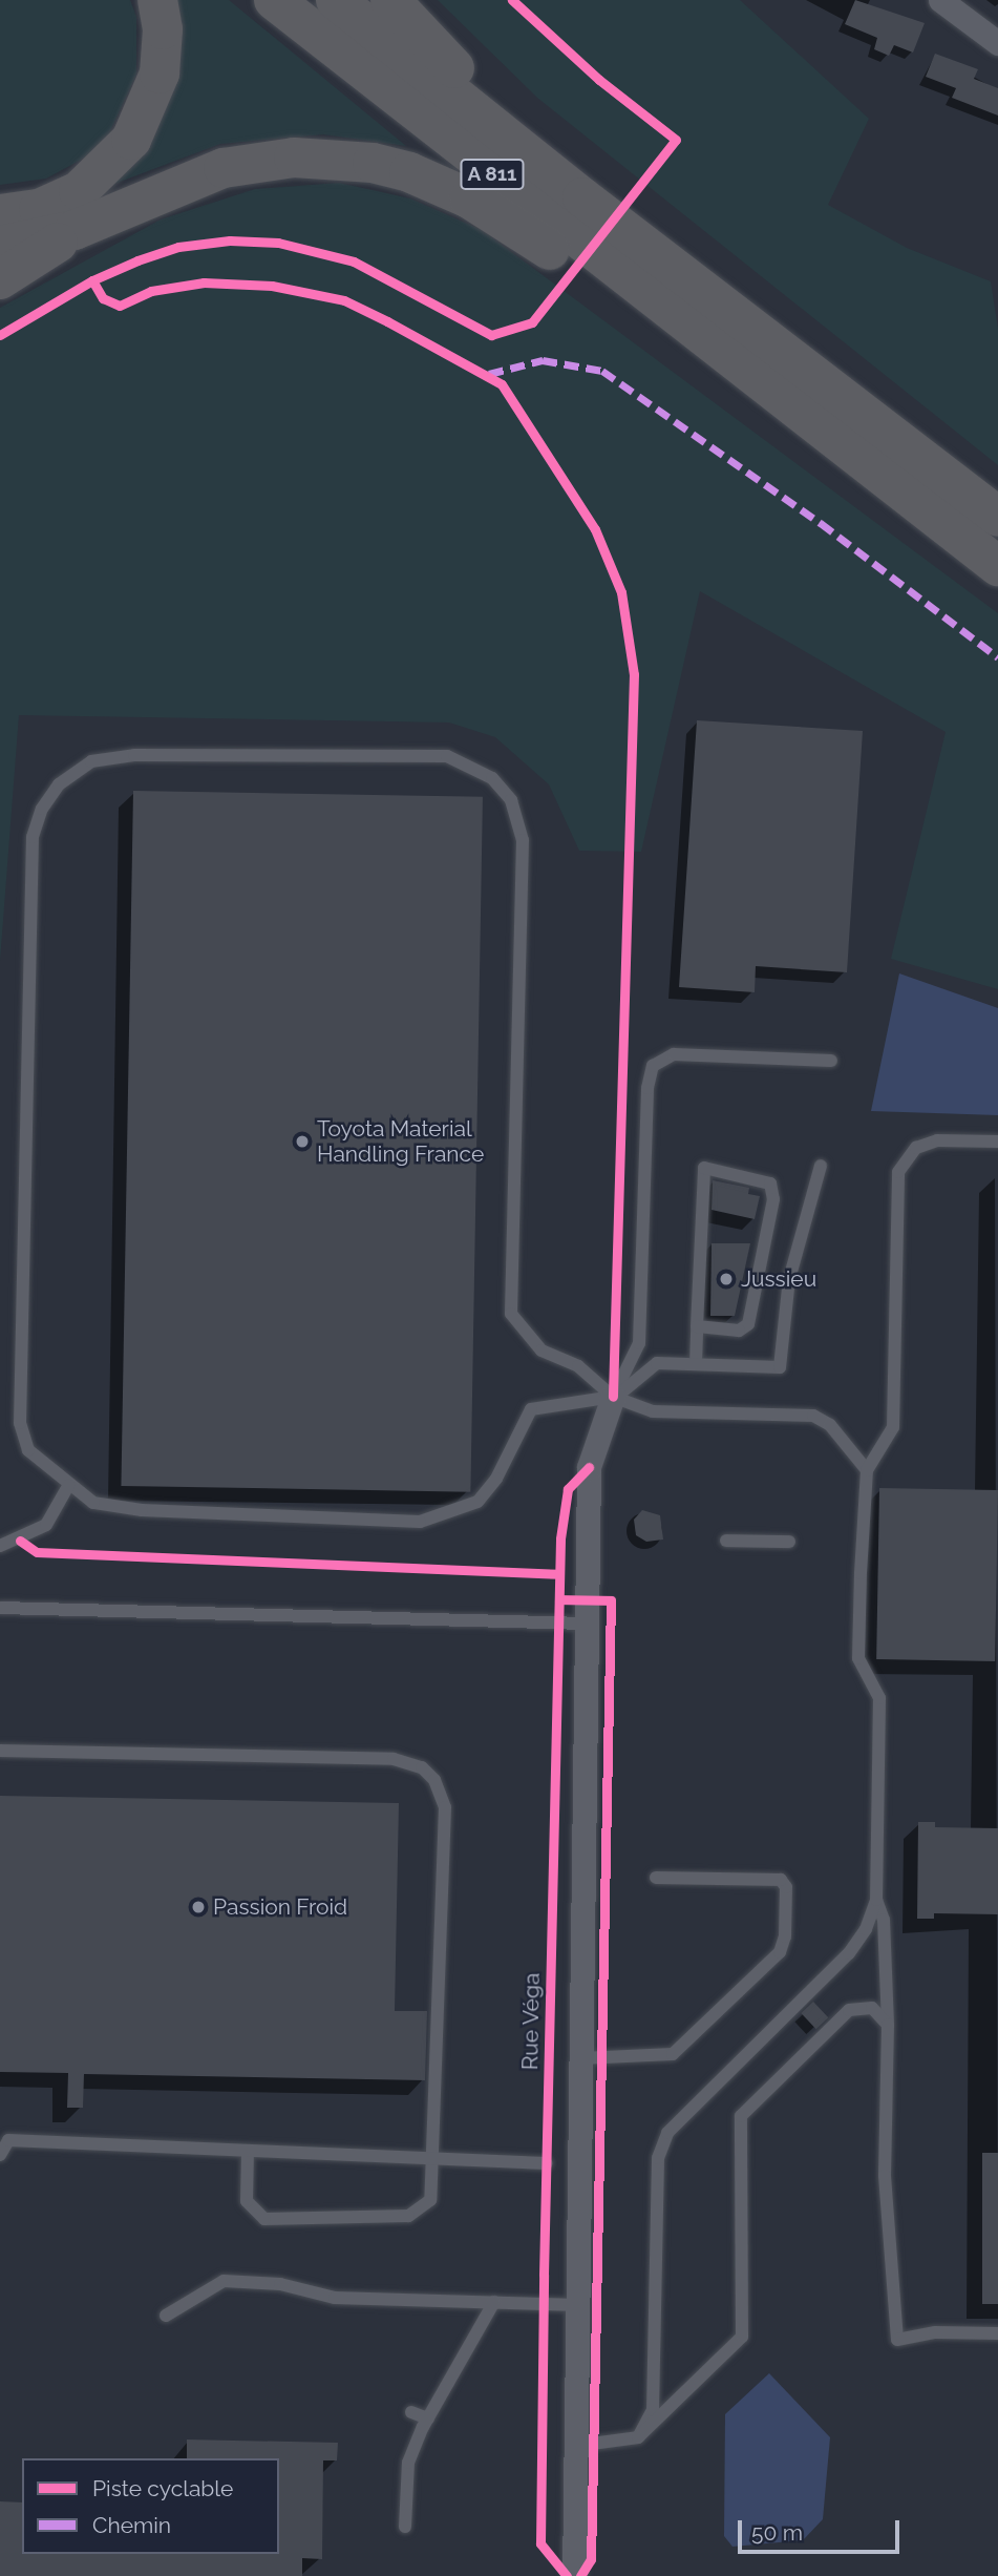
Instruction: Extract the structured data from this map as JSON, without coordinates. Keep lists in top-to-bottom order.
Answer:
{
  "streets": {
    "highway": ["A 811"],
    "cycle path": ["Rue Véga"]
  },
  "places": ["Toyota Material Handling France", "Jussieu", "Passion Froid"],
  "legend": ["Piste cyclable", "Chemin"],
  "scale_bar": "50 m"
}
